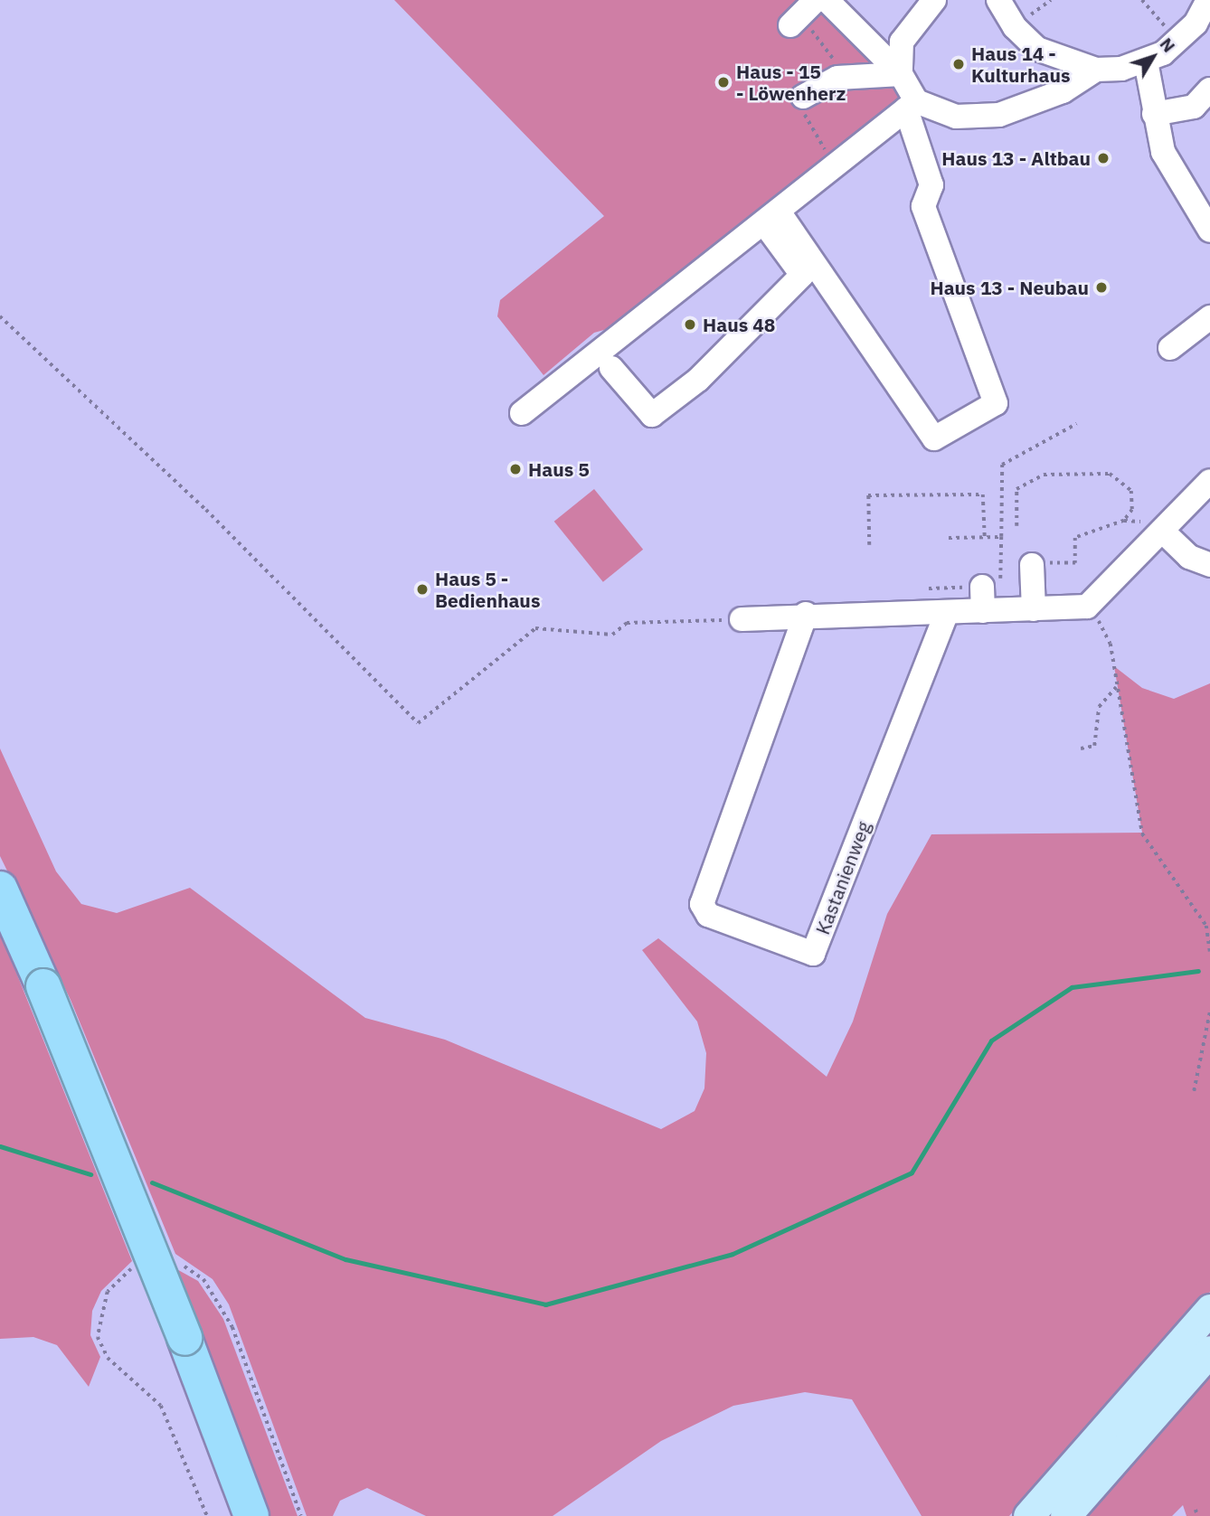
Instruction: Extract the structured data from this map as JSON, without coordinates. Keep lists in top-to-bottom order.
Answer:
{
  "streets": {
    "street": ["Kastanienweg"]
  },
  "places": [
    "Haus 14 - Kulturhaus",
    "Haus - 15 - Löwenherz",
    "Haus 13 - Altbau",
    "Haus 13 - Neubau",
    "Haus 48",
    "Haus 5",
    "Haus 5 - Bedienhaus"
  ],
  "north": "top right"
}
